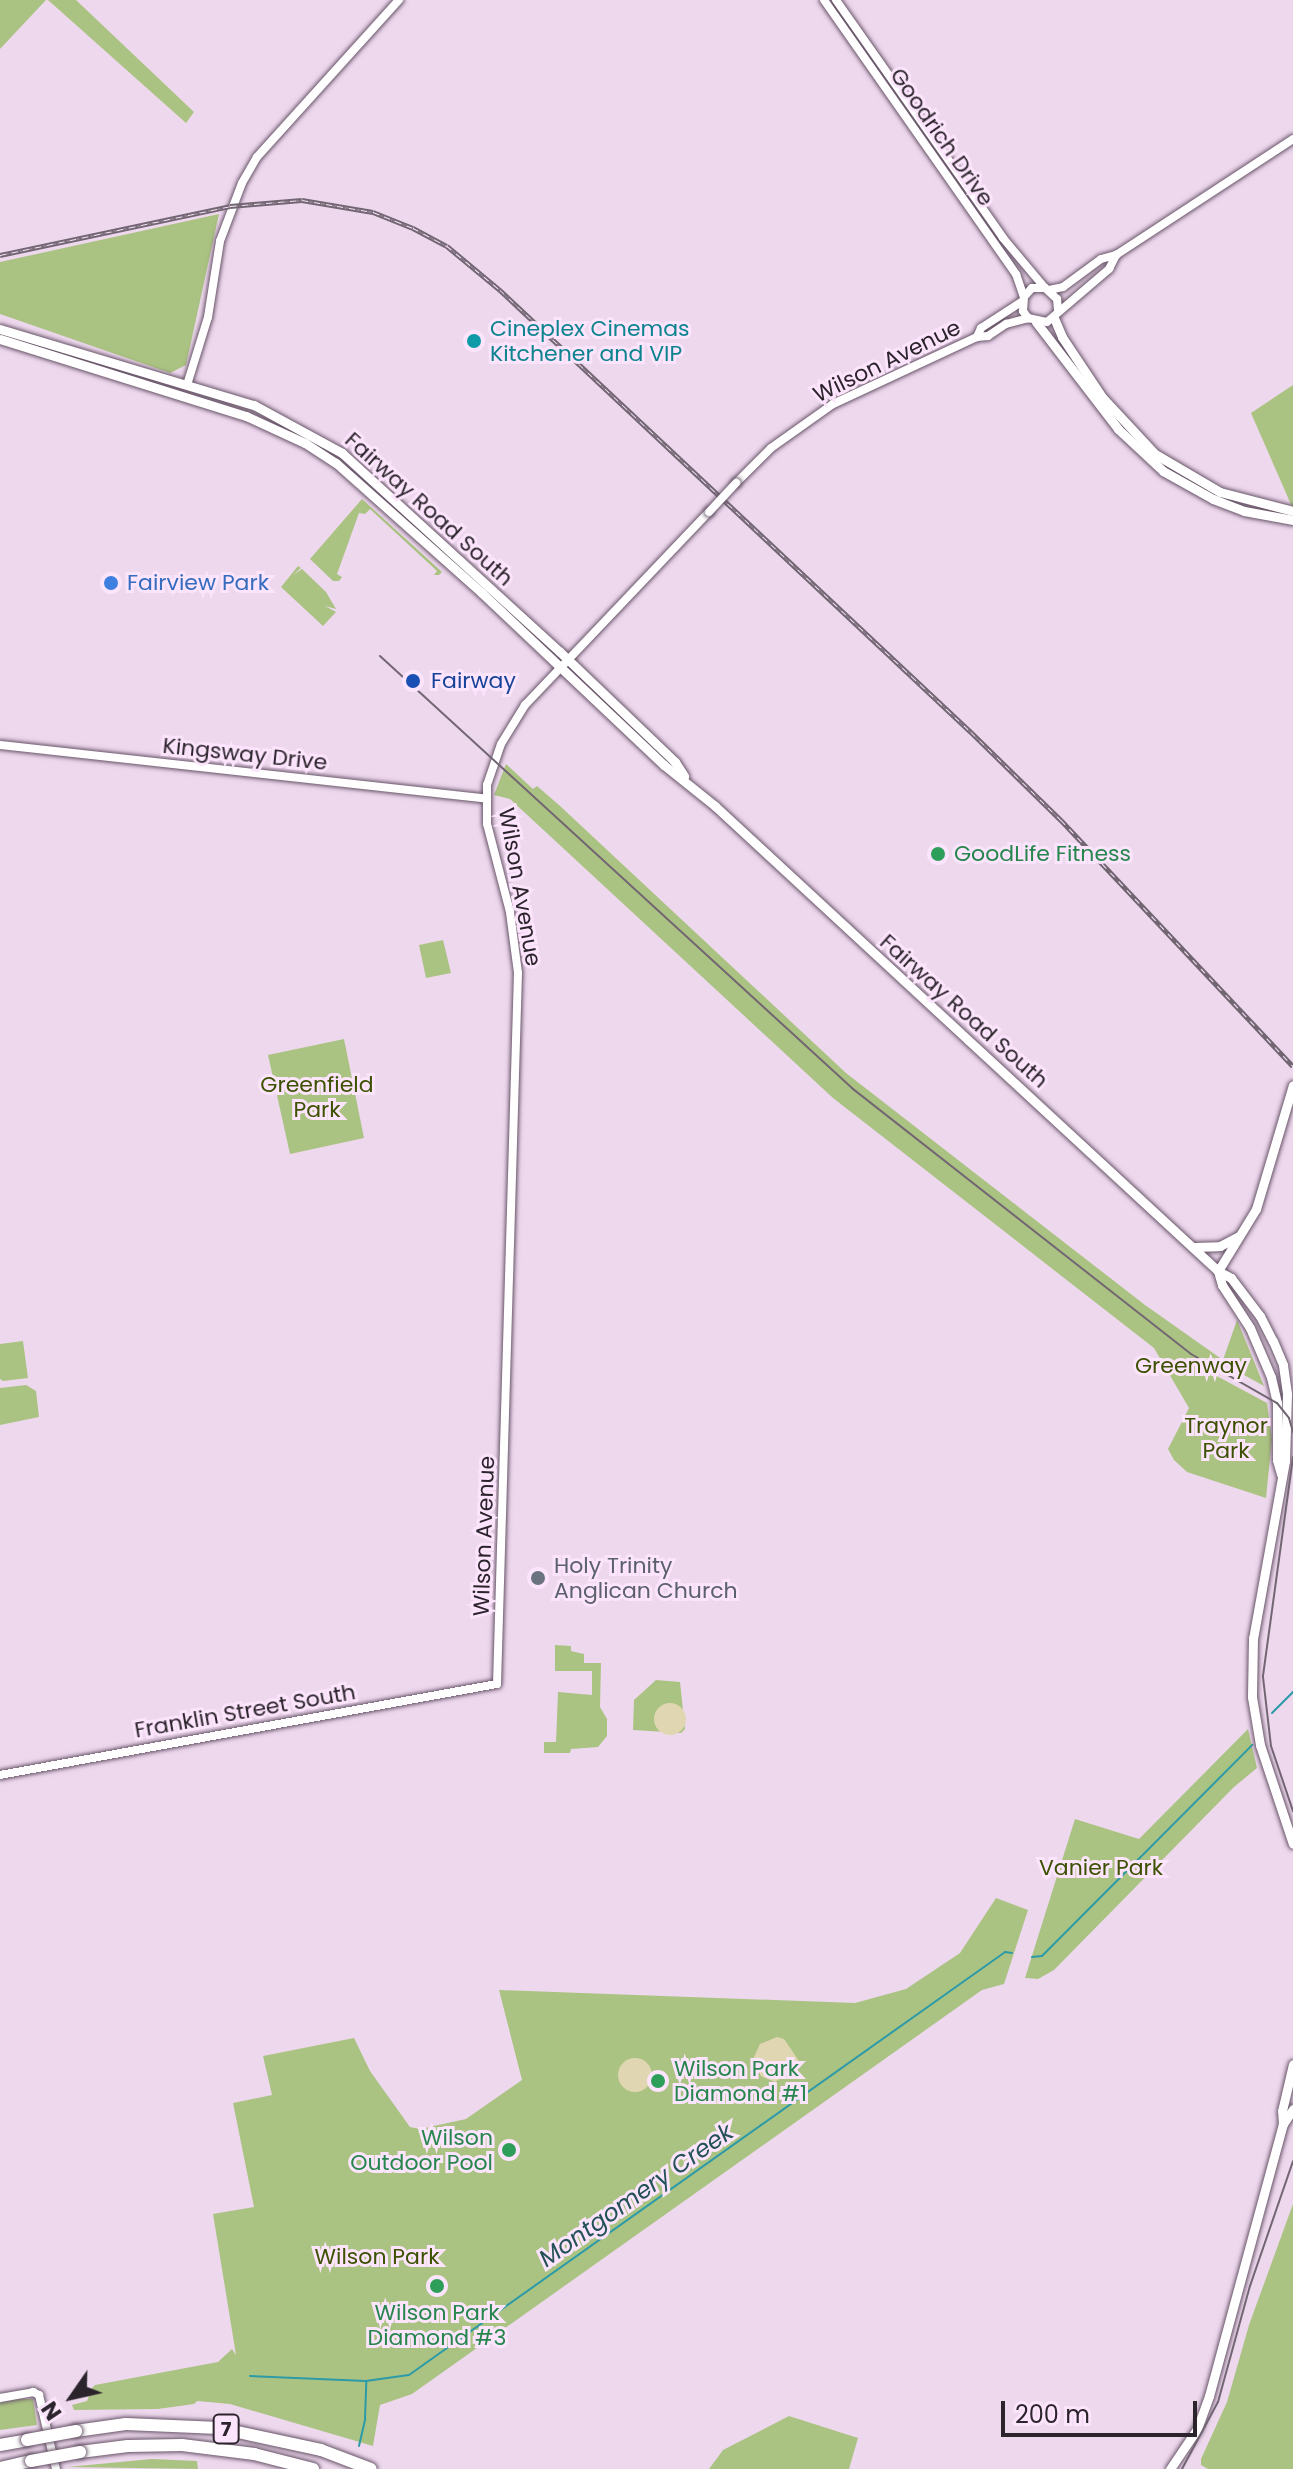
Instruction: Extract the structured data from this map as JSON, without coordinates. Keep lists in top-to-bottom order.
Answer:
{
  "streets": {
    "highway": ["7"],
    "main road": ["Fairway Road South"],
    "street": [
      "Goodrich Drive",
      "Wilson Avenue",
      "Kingsway Drive",
      "Franklin Street South"
    ]
  },
  "crossings": [
    ["Goodrich Drive", "Wilson Avenue"],
    ["Wilson Avenue", "Fairway Road South"],
    ["Wilson Avenue", "Kingsway Drive"],
    ["Wilson Avenue", "Franklin Street South"]
  ],
  "water": ["Montgomery Creek"],
  "parks": [
    "Greenfield Park",
    "Greenway",
    "Traynor Park",
    "Vanier Park",
    "Wilson Park"
  ],
  "places": [
    "Cineplex Cinemas Kitchener and VIP",
    "Fairview Park",
    "Fairway",
    "GoodLife Fitness",
    "Holy Trinity Anglican Church",
    "Wilson Park Diamond #1",
    "Wilson Outdoor Pool",
    "Wilson Park Diamond #3"
  ],
  "scale_bar": "200 m",
  "north": "bottom left"
}
